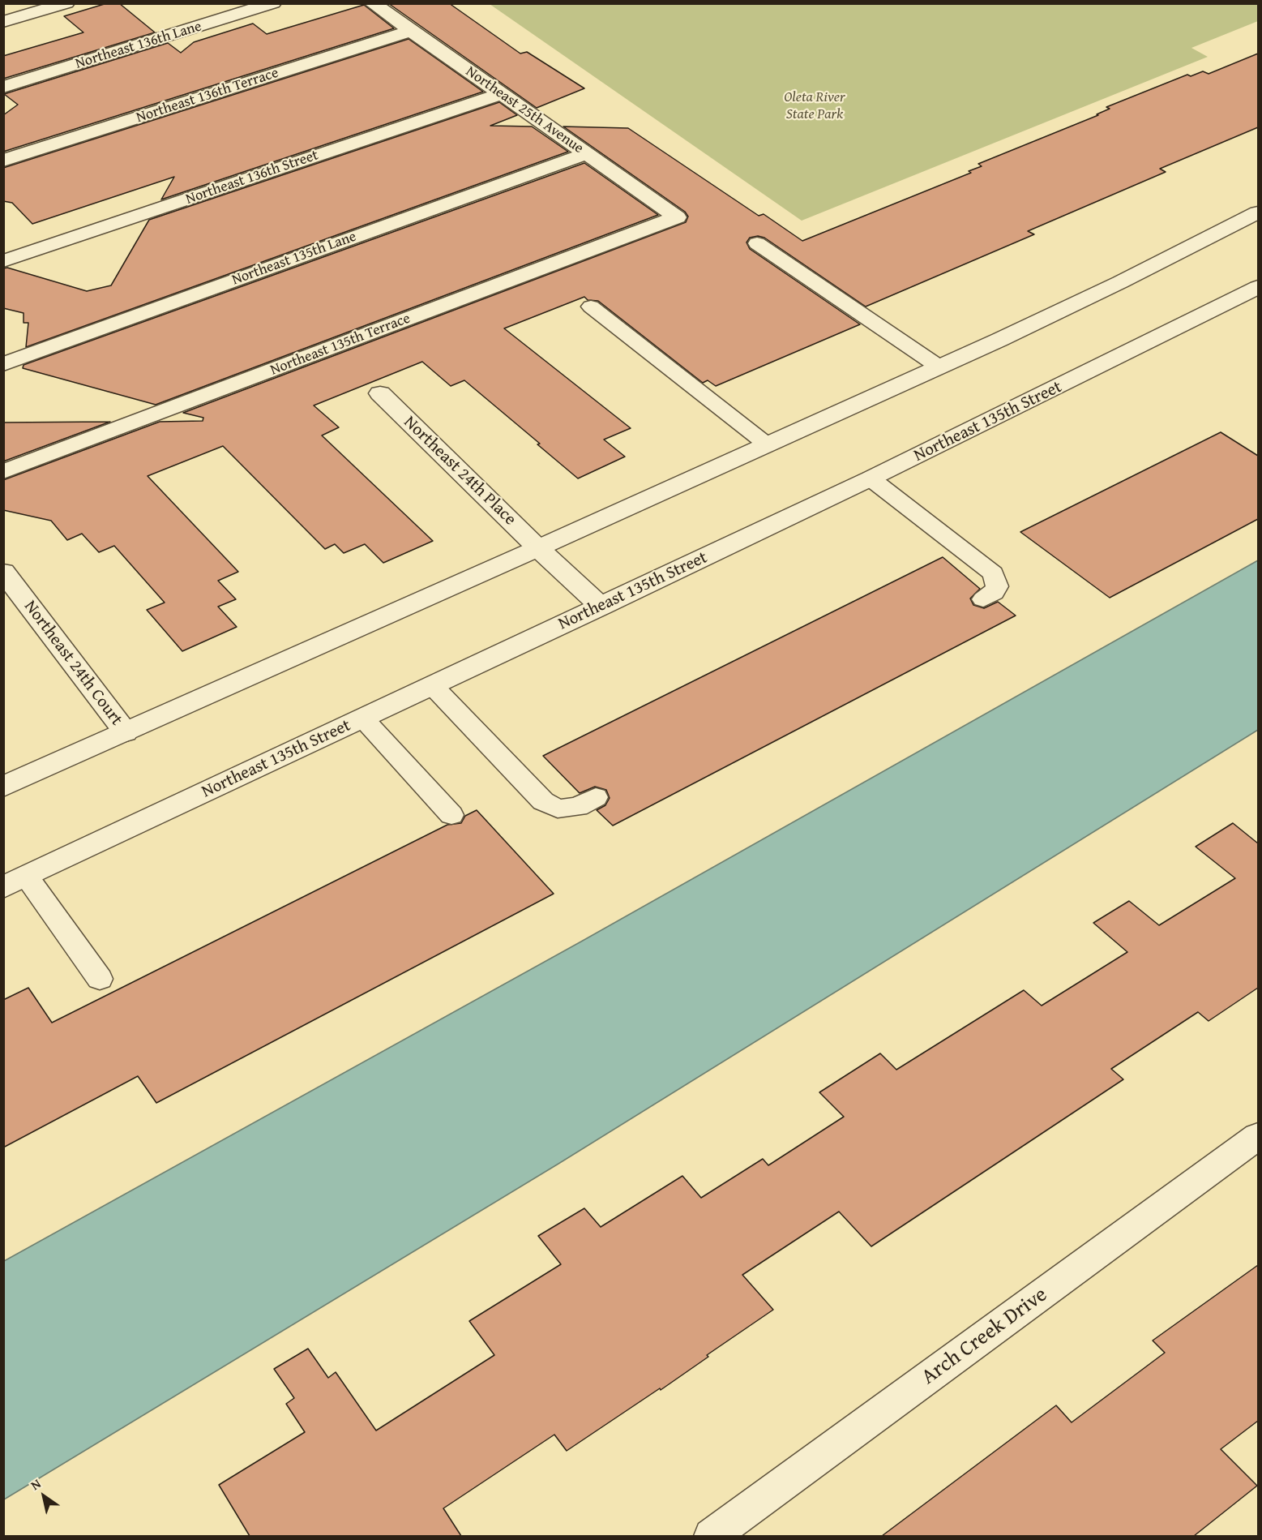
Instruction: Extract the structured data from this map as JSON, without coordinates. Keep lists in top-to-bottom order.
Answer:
{
  "streets": {
    "street": [
      "Northeast 136th Lane",
      "Northeast 136th Terrace",
      "Northeast 25th Avenue",
      "Northeast 136th Street",
      "Northeast 135th Lane",
      "Northeast 135th Terrace",
      "Northeast 135th Street",
      "Northeast 24th Place",
      "Northeast 24th Court",
      "Arch Creek Drive"
    ]
  },
  "crossings": [
    ["Northeast 136th Terrace", "Northeast 25th Avenue"],
    ["Northeast 25th Avenue", "Northeast 136th Street"],
    ["Northeast 25th Avenue", "Northeast 135th Lane"],
    ["Northeast 25th Avenue", "Northeast 135th Terrace"],
    ["Northeast 135th Street", "Northeast 24th Place"]
  ],
  "parks": ["Oleta River State Park"],
  "north": "top left"
}
